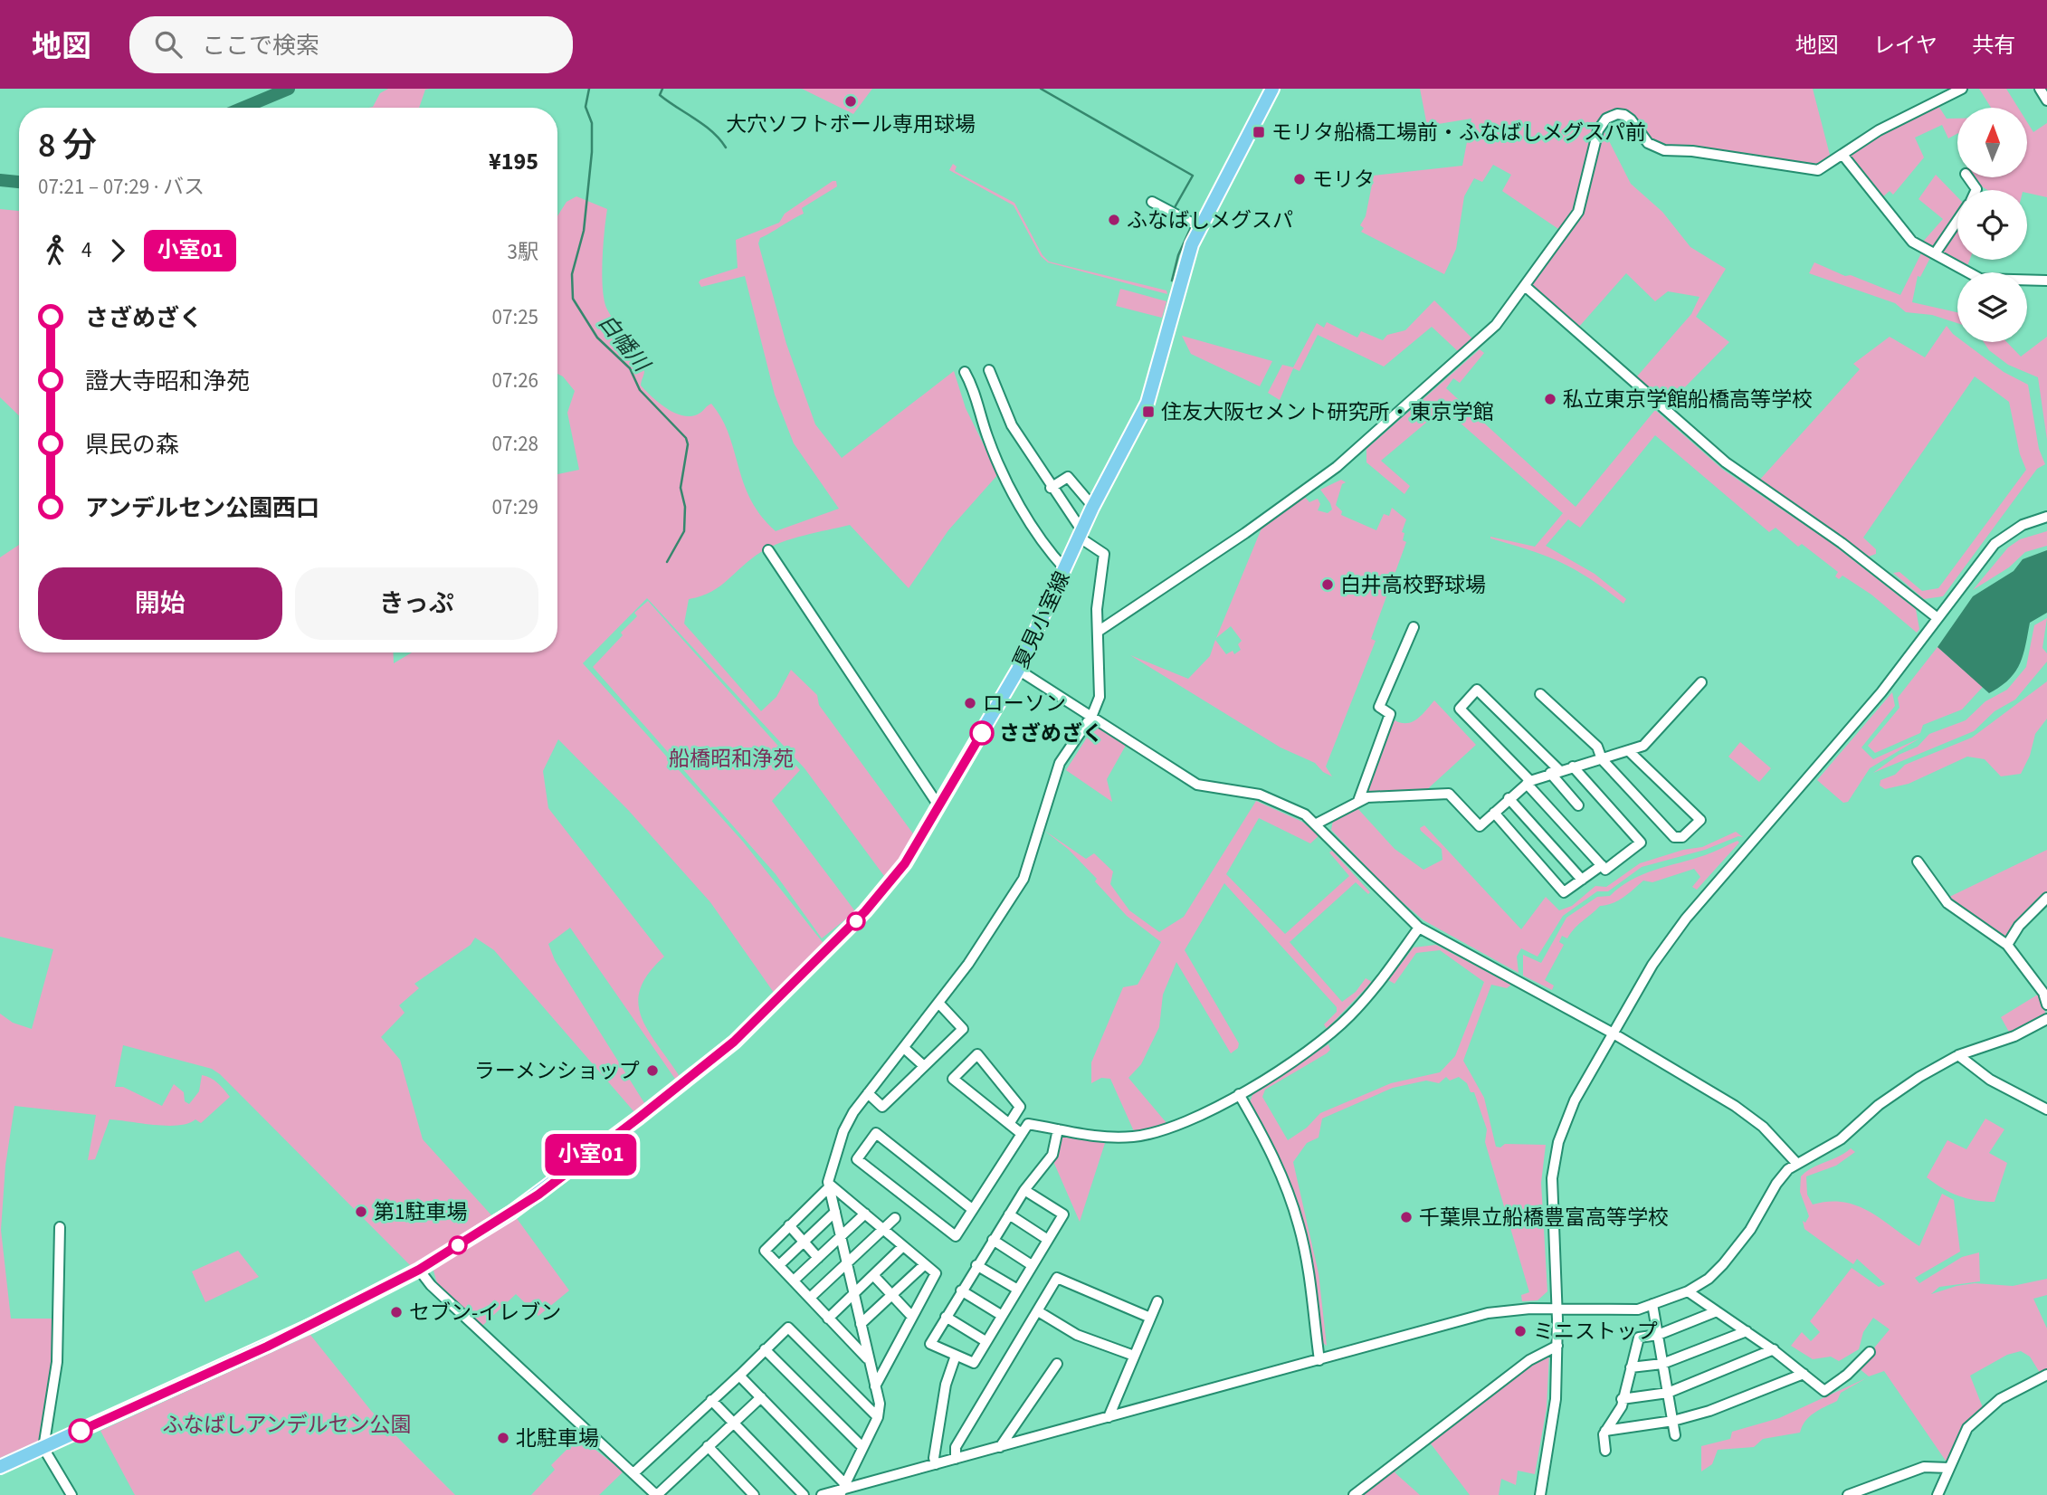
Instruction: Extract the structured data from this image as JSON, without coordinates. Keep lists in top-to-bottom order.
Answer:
{
  "streets": {
    "main road": ["夏見小室線"]
  },
  "water": ["白幡川"],
  "parks": ["船橋昭和浄苑", "ふなばしアンデルセン公園"],
  "places": {
    "other": [
      "大穴ソフトボール専用球場",
      "モリタ",
      "ふなばしメグスパ",
      "私立東京学館船橋高等学校",
      "白井高校野球場",
      "ローソン",
      "さざめざく",
      "ラーメンショップ",
      "第1駐車場",
      "千葉県立船橋豊富高等学校",
      "セブン-イレブン",
      "ミニストップ",
      "北駐車場"
    ],
    "transit": ["モリタ船橋工場前・ふなばしメグスパ前", "住友大阪セメント研究所・東京学館"]
  },
  "lines": ["bus line 小室01"],
  "north": "top",
  "page": {
    "header": "地図",
    "search": "ここで検索",
    "nav": ["地図", "レイヤ", "共有"],
    "on_map": "小室01",
    "heading": ["8 分", "07:21 – 07:29 · バス", "¥195"],
    "legs": ["4", "小室01", "3駅"],
    "list": [
      {
        "name": "さざめざく",
        "value": "07:25"
      },
      {
        "name": "證大寺昭和浄苑",
        "value": "07:26"
      },
      {
        "name": "県民の森",
        "value": "07:28"
      },
      {
        "name": "アンデルセン公園西口",
        "value": "07:29"
      }
    ],
    "buttons": ["開始", "きっぷ"]
  }
}
